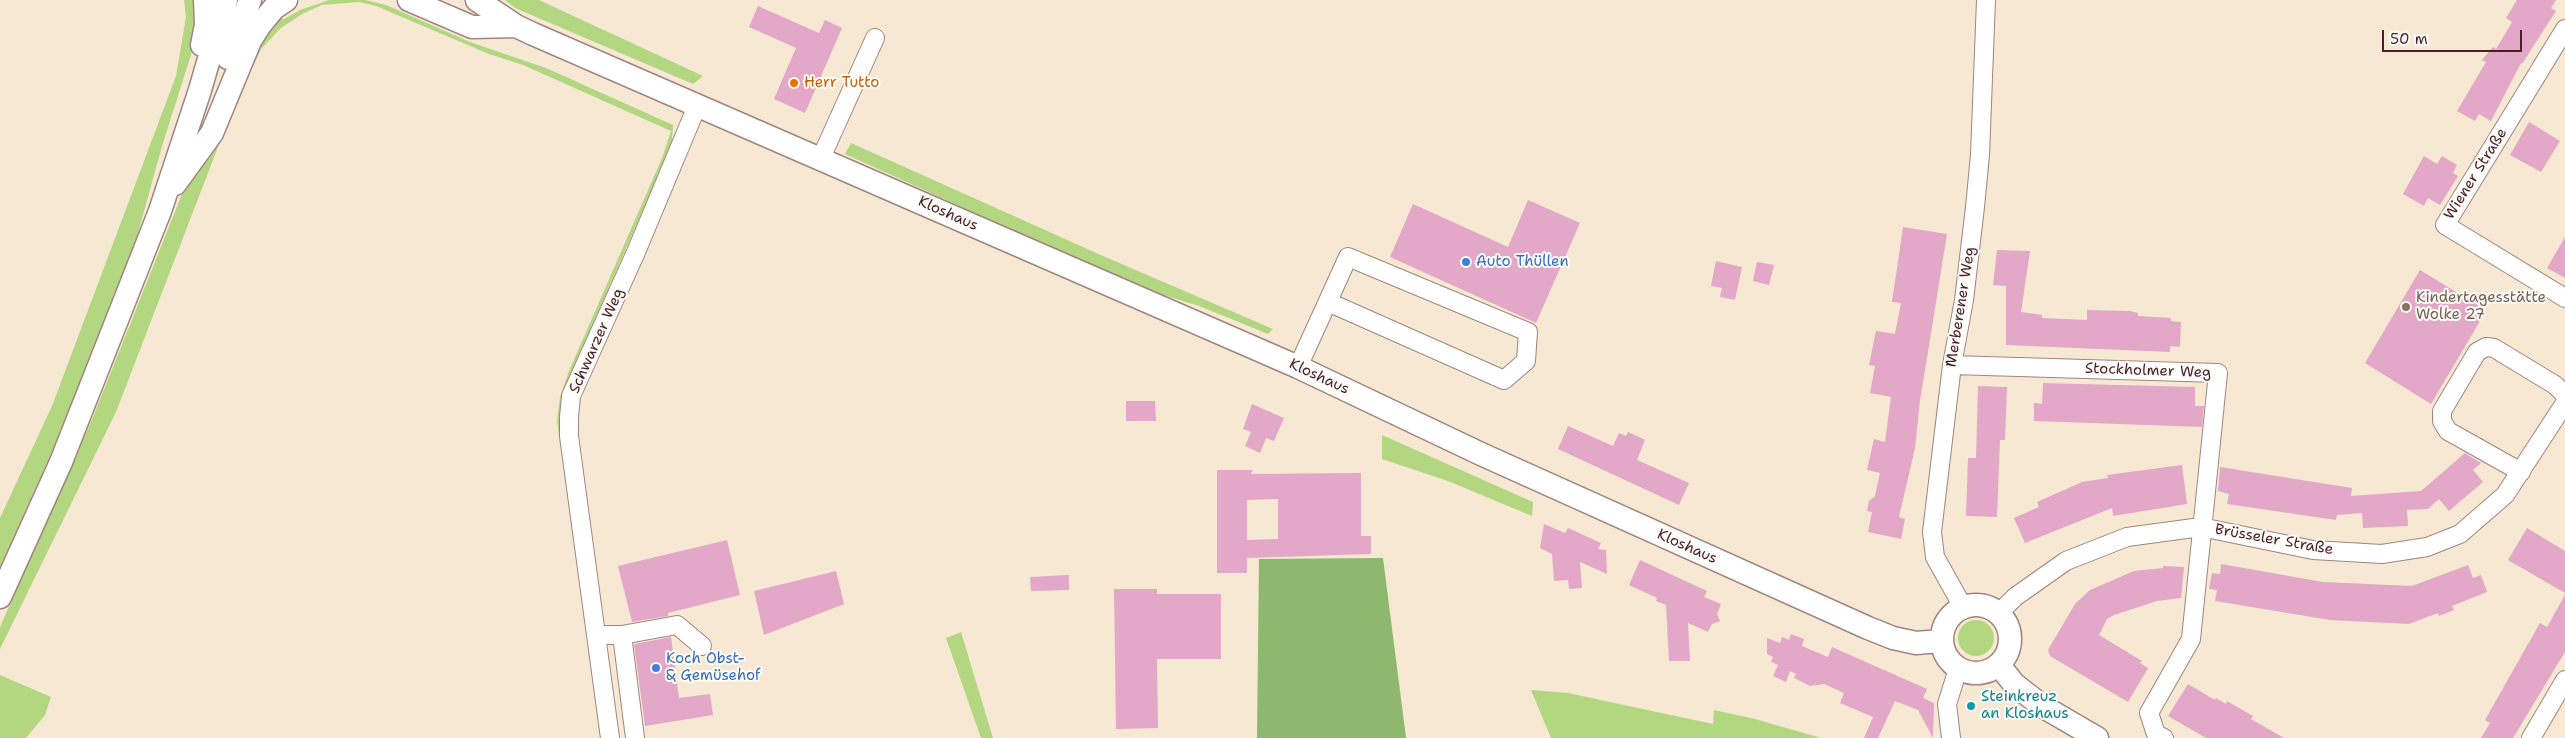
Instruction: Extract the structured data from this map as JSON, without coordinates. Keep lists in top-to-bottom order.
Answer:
{
  "streets": {
    "main road": ["Kloshaus"],
    "street": [
      "Wiener Straße",
      "Merberener Weg",
      "Schwarzer Weg",
      "Stockholmer Weg",
      "Brüsseler Straße"
    ]
  },
  "crossings": [
    ["Kloshaus", "Merberener Weg"],
    ["Kloshaus", "Schwarzer Weg"],
    ["Kloshaus", "Brüsseler Straße"],
    ["Merberener Weg", "Stockholmer Weg"],
    ["Merberener Weg", "Brüsseler Straße"],
    ["Stockholmer Weg", "Brüsseler Straße"]
  ],
  "places": [
    "Herr Tutto",
    "Auto Thüllen",
    "Kindertagesstätte Wolke 27",
    "Koch Obst- & Gemüsehof",
    "Steinkreuz an Kloshaus"
  ],
  "scale_bar": "50 m"
}
